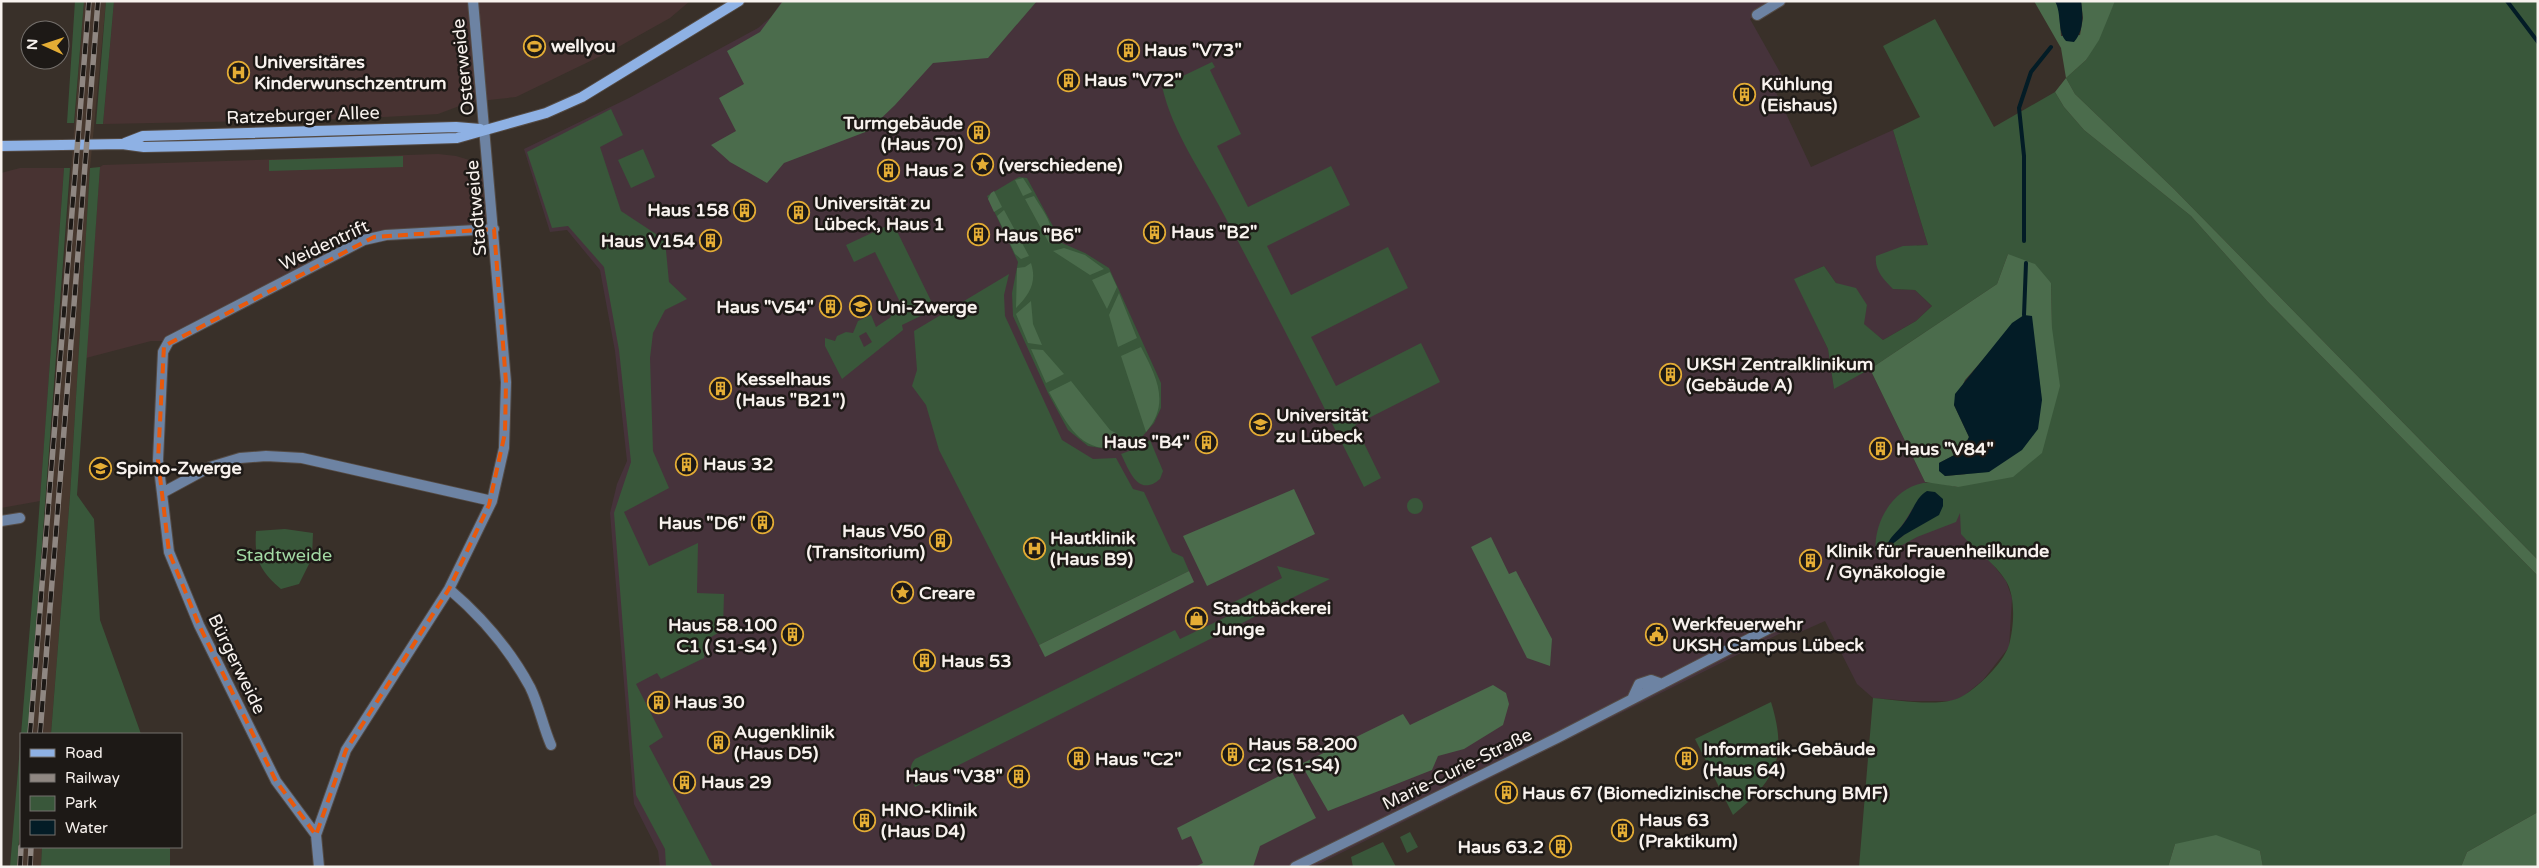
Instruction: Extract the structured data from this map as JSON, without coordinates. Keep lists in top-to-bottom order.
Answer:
{
  "streets": {
    "main road": ["Ratzeburger Allee"],
    "street": [
      "Osterweide",
      "Stadtweide",
      "Weidentrift",
      "Bürgerweide",
      "Marie-Curie-Straße"
    ]
  },
  "crossings": [
    ["Osterweide", "Ratzeburger Allee"],
    ["Osterweide", "Stadtweide"],
    ["Ratzeburger Allee", "Stadtweide"],
    ["Stadtweide", "Weidentrift"],
    ["Stadtweide", "Bürgerweide"],
    ["Weidentrift", "Bürgerweide"]
  ],
  "parks": ["Stadtweide"],
  "places": {
    "sports": ["wellyou"],
    "building": [
      "Haus \"V73\"",
      "Haus \"V72\"",
      "Kühlung (Eishaus)",
      "Turmgebäude (Haus 70)",
      "Haus 2",
      "Haus 158",
      "Universität zu Lübeck, Haus 1",
      "Haus \"B2\"",
      "Haus \"B6\"",
      "Haus V154",
      "Haus \"V54\"",
      "UKSH Zentralklinikum (Gebäude A)",
      "Kesselhaus (Haus \"B21\")",
      "Haus \"B4\"",
      "Haus \"V84\"",
      "Haus 32",
      "Haus \"D6\"",
      "Haus V50 (Transitorium)",
      "Klinik für Frauenheilkunde / Gynäkologie",
      "Haus 58.100 C1 ( S1-S4 )",
      "Haus 53",
      "Haus 30",
      "Augenklinik (Haus D5)",
      "Haus 58.200 C2 (S1-S4)",
      "Haus \"C2\"",
      "Informatik-Gebäude (Haus 64)",
      "Haus \"V38\"",
      "Haus 29",
      "Haus 67 (Biomedizinische Forschung BMF)",
      "HNO-Klinik (Haus D4)",
      "Haus 63 (Praktikum)",
      "Haus 63.2"
    ],
    "hospital": ["Universitäres Kinderwunschzentrum", "Hautklinik (Haus B9)"],
    "place": ["(verschiedene)", "Creare"],
    "school or university": ["Uni-Zwerge", "Universität zu Lübeck", "Spimo-Zwerge"],
    "shop": ["Stadtbäckerei Junge"],
    "public building": ["Werkfeuerwehr UKSH Campus Lübeck"]
  },
  "legend": [
    "Road",
    "Railway",
    "Park",
    "Water"
  ],
  "north": "left"
}
